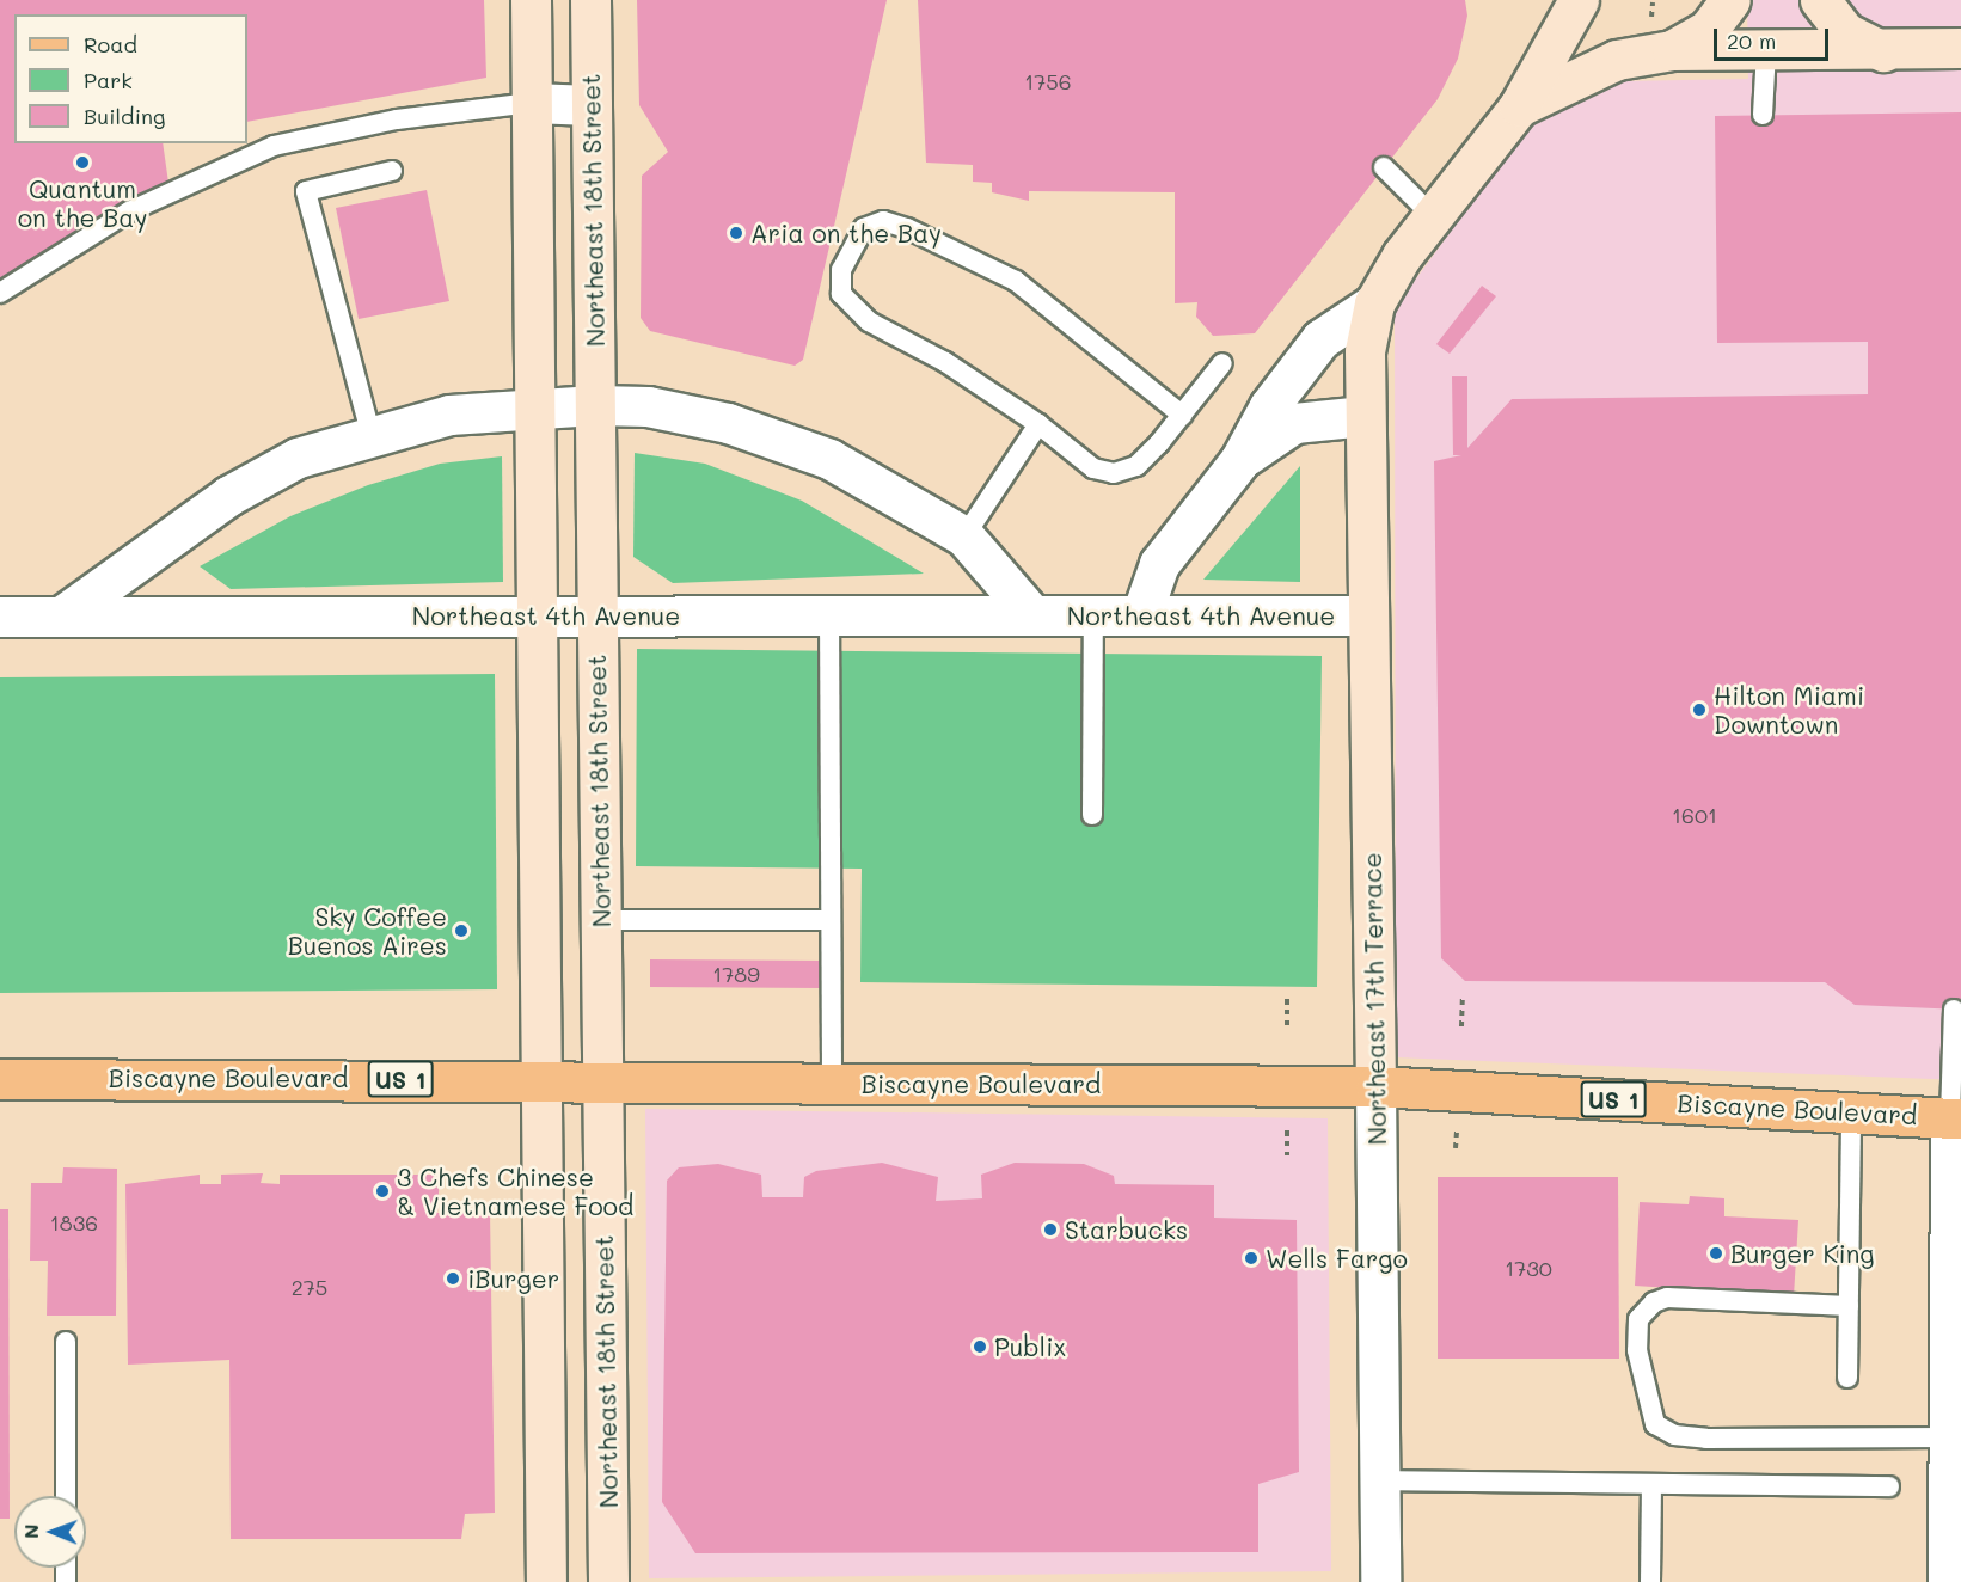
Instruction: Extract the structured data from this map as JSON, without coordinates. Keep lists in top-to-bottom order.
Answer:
{
  "streets": {
    "main road": ["Biscayne Boulevard", "US 1"],
    "street": ["Northeast 18th Street", "Northeast 4th Avenue", "Northeast 17th Terrace"]
  },
  "crossings": [
    ["Northeast 18th Street", "Northeast 4th Avenue"],
    ["Northeast 18th Street", "Biscayne Boulevard"],
    ["Northeast 4th Avenue", "Northeast 17th Terrace"],
    ["Northeast 17th Terrace", "Biscayne Boulevard"]
  ],
  "places": [
    "Quantum on the Bay",
    "Aria on the Bay",
    "Hilton Miami Downtown",
    "Sky Coffee Buenos Aires",
    "3 Chefs Chinese & Vietnamese Food",
    "Starbucks",
    "Burger King",
    "Wells Fargo",
    "iBurger",
    "Publix"
  ],
  "house_numbers": [
    "1756",
    "1601",
    "1789",
    "1836",
    "1730",
    "275"
  ],
  "legend": ["Road", "Park", "Building"],
  "scale_bar": "20 m",
  "north": "left"
}
